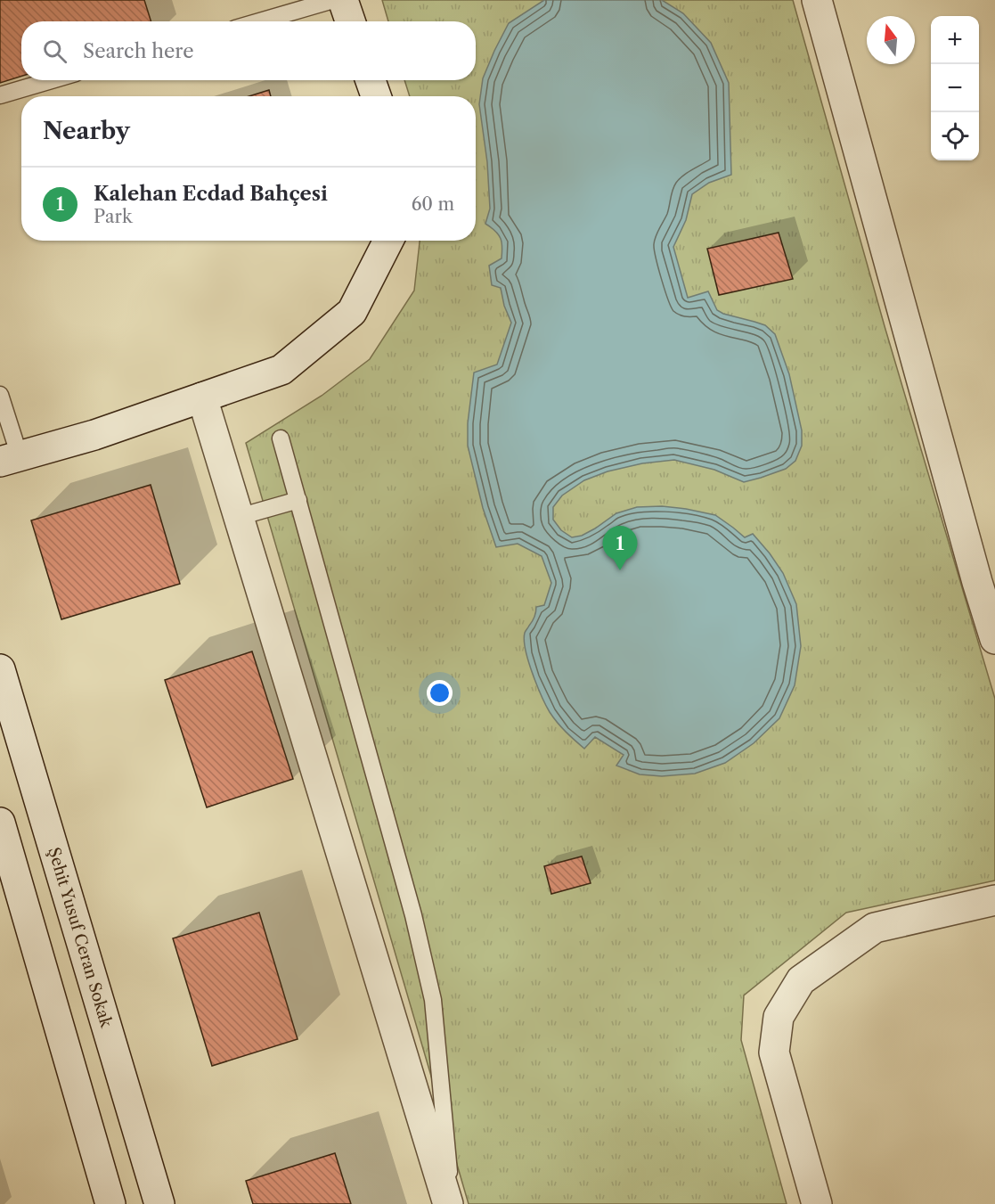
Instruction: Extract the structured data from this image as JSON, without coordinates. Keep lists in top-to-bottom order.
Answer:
{
  "streets": {
    "street": ["Şehit Yusuf Ceran Sokak"]
  },
  "north": "top",
  "page": {
    "map_buttons": ["+", "−"],
    "search": "Search here",
    "heading": "Nearby",
    "list": [
      {
        "mark": "1",
        "name": "Kalehan Ecdad Bahçesi",
        "note": "Park",
        "value": "60 m"
      }
    ],
    "pins": "1"
  }
}
